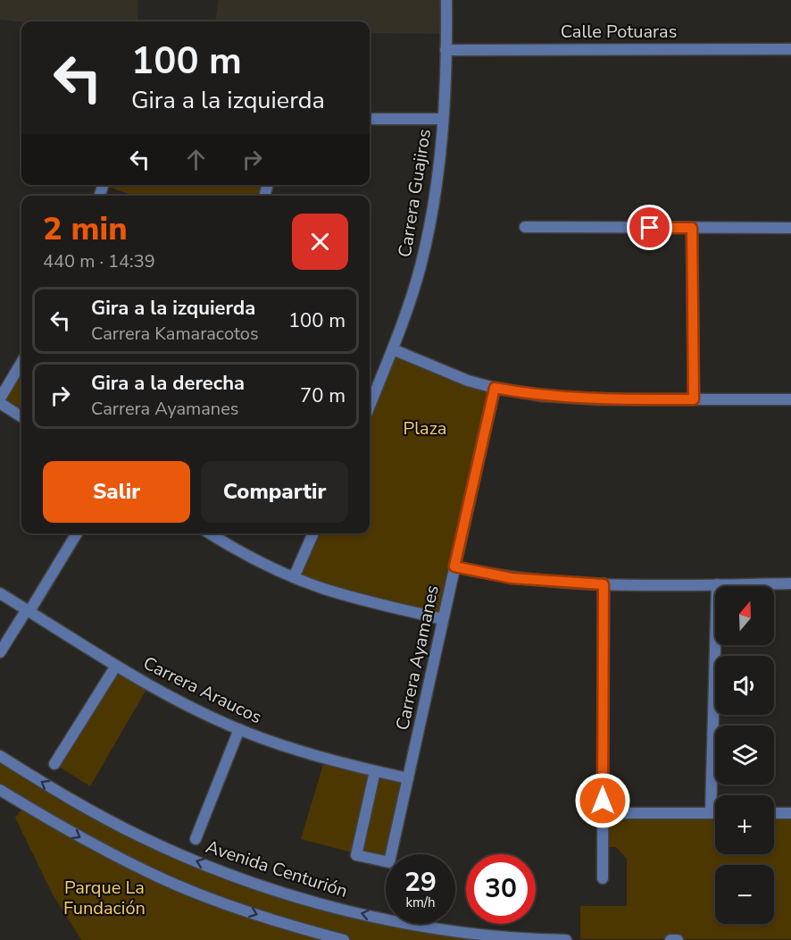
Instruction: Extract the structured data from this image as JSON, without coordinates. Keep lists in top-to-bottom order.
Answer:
{
  "streets": {
    "street": [
      "Calle Potuaras",
      "Carrera Guajiros",
      "Carrera Ayamanes",
      "Carrera Araucos",
      "Avenida Centurión"
    ]
  },
  "crossings": [
    ["Calle Potuaras", "Carrera Guajiros"],
    ["Carrera Ayamanes", "Carrera Araucos"]
  ],
  "parks": ["Plaza", "Parque La Fundación"],
  "north": "top",
  "page": {
    "turn": ["100 m", "Gira a la izquierda"],
    "heading": ["2 min", "440 m · 14:39"],
    "list": [
      {
        "name": "Gira a la izquierda",
        "note": "Carrera Kamaracotos",
        "value": "100 m"
      },
      {
        "name": "Gira a la derecha",
        "note": "Carrera Ayamanes",
        "value": "70 m"
      }
    ],
    "buttons": ["Salir", "Compartir"],
    "map_buttons": ["+", "−"],
    "speed": "29 km/h",
    "limit": "30"
  }
}
